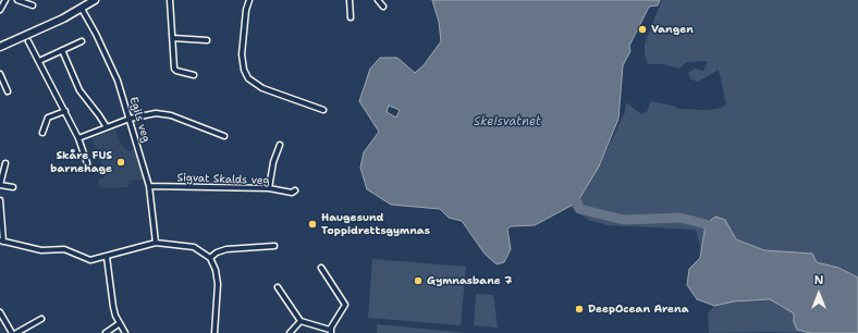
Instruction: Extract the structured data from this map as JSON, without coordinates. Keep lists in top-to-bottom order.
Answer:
{
  "streets": {
    "street": ["Egils veg", "Sigvat Skalds veg"]
  },
  "crossings": [
    ["Egils veg", "Sigvat Skalds veg"]
  ],
  "water": ["Skeisvatnet"],
  "places": [
    "Vangen",
    "Skåre FUS barnehage",
    "Haugesund Toppidrettsgymnas",
    "Gymnasbane 7",
    "DeepOcean Arena"
  ],
  "north": "top"
}
